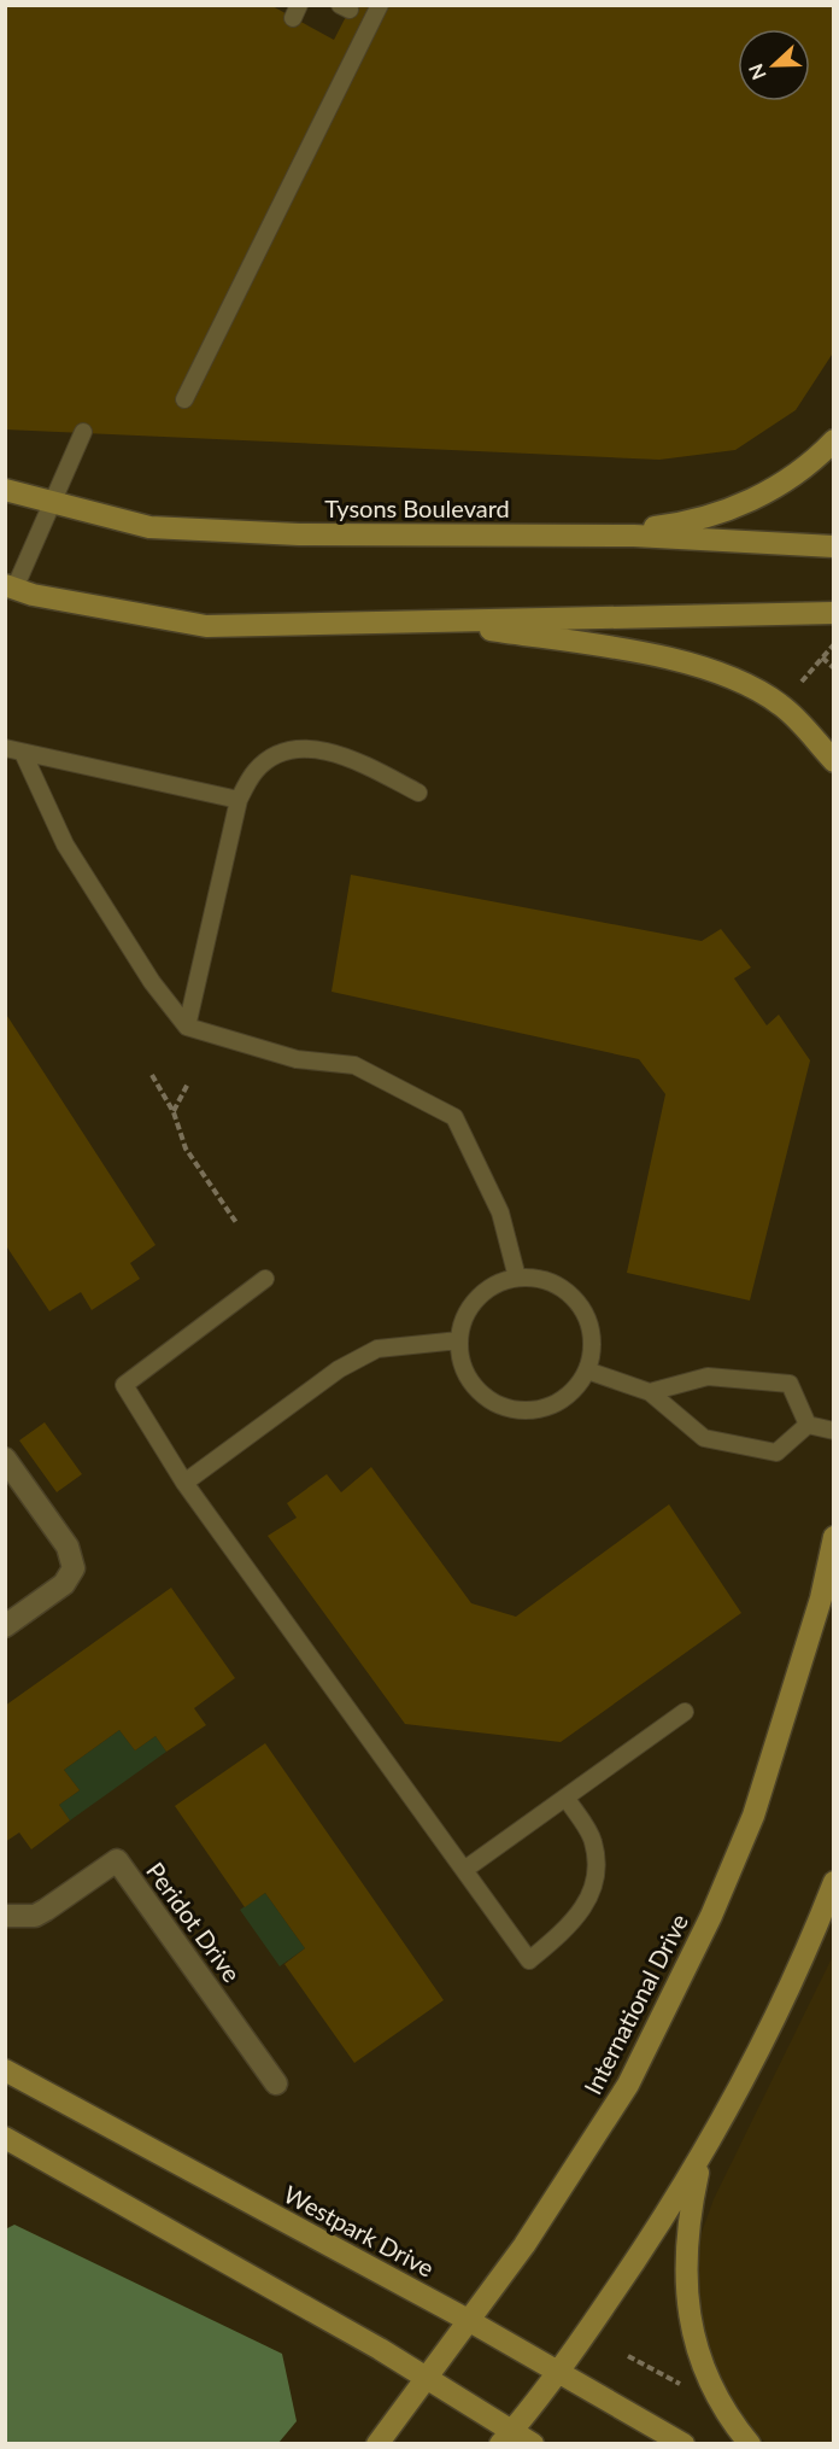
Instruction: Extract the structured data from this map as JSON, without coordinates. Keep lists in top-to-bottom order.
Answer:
{
  "streets": {
    "main road": ["Tysons Boulevard", "International Drive", "Westpark Drive"],
    "street": ["Peridot Drive"]
  },
  "crossings": [
    ["International Drive", "Westpark Drive"]
  ],
  "north": "left"
}
